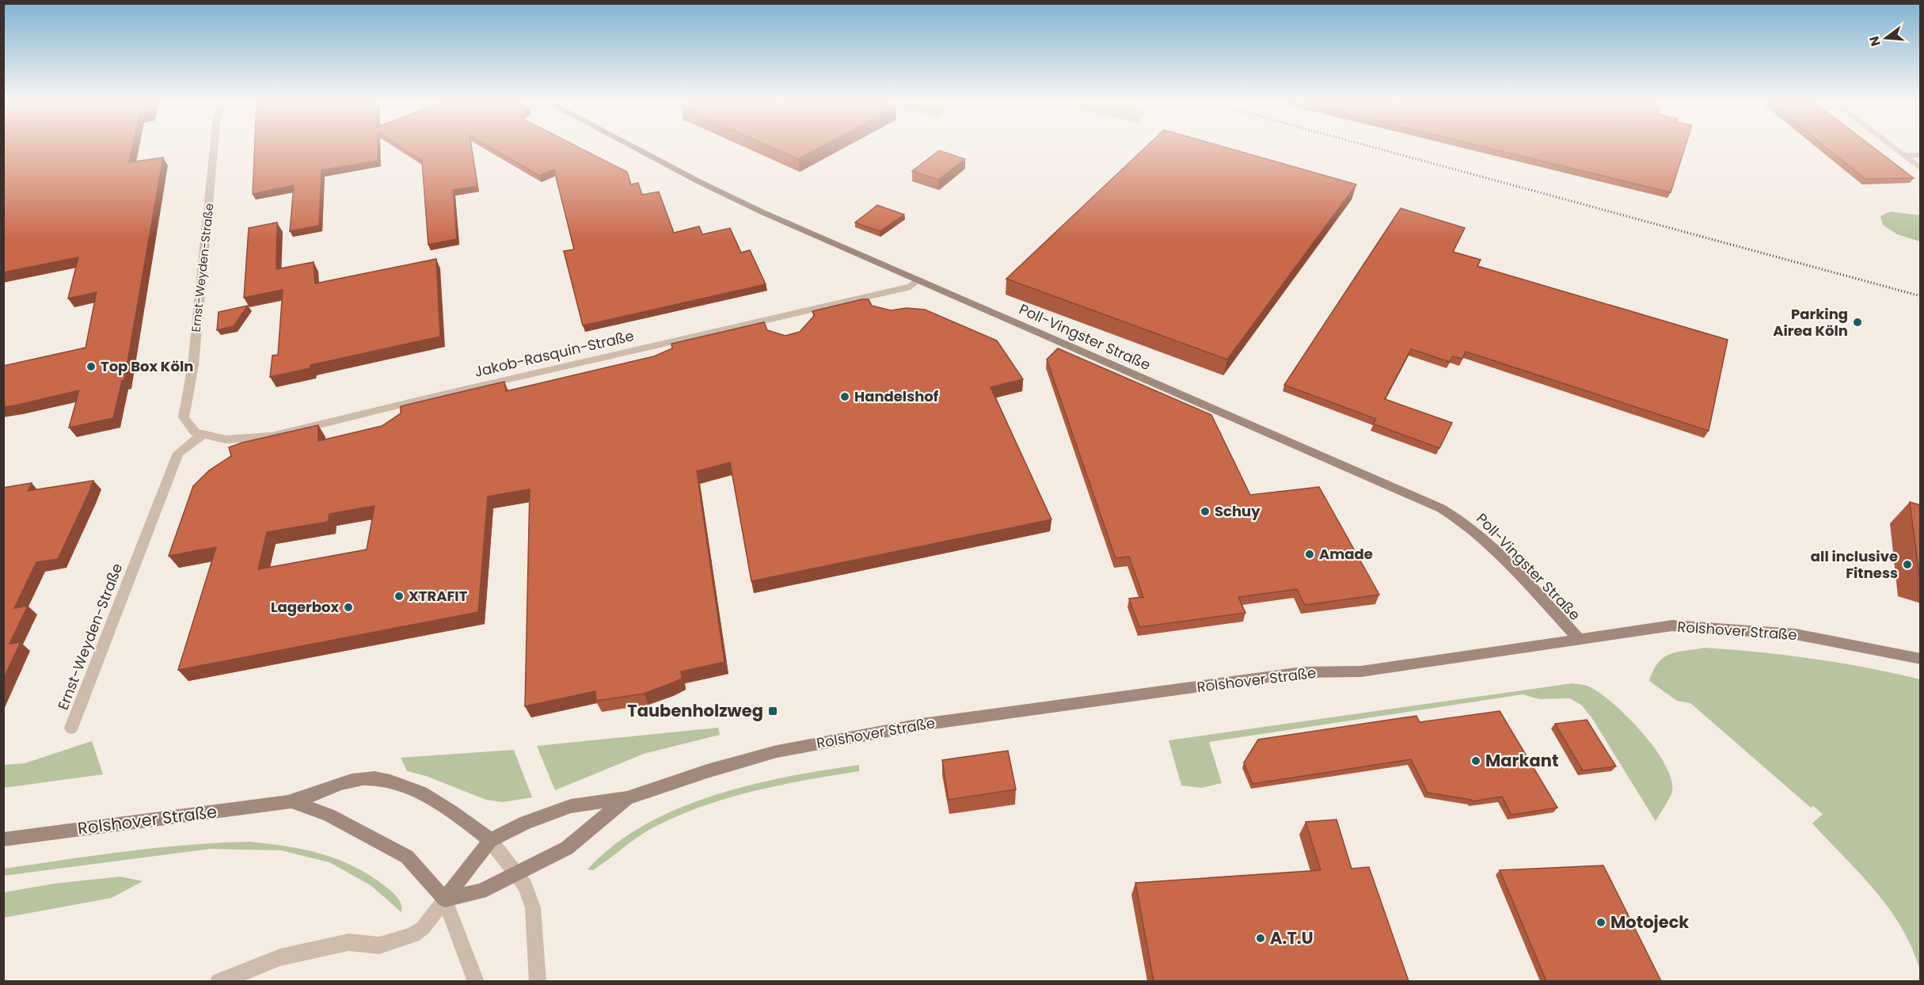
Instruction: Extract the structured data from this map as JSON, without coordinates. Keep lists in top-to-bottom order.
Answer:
{
  "streets": {
    "street": [
      "Ernst-Weyden-Straße",
      "Poll-Vingster Straße",
      "Jakob-Rasquin-Straße",
      "Rolshover Straße"
    ]
  },
  "crossings": [
    ["Ernst-Weyden-Straße", "Jakob-Rasquin-Straße"],
    ["Poll-Vingster Straße", "Jakob-Rasquin-Straße"],
    ["Poll-Vingster Straße", "Rolshover Straße"]
  ],
  "places": {
    "other": [
      "Parking Airea Köln",
      "Top Box Köln",
      "Handelshof",
      "Schuy",
      "Amade",
      "all inclusive Fitness",
      "XTRAFIT",
      "Lagerbox",
      "Markant",
      "Motojeck",
      "A.T.U"
    ],
    "transit": ["Taubenholzweg"]
  },
  "north": "left"
}
